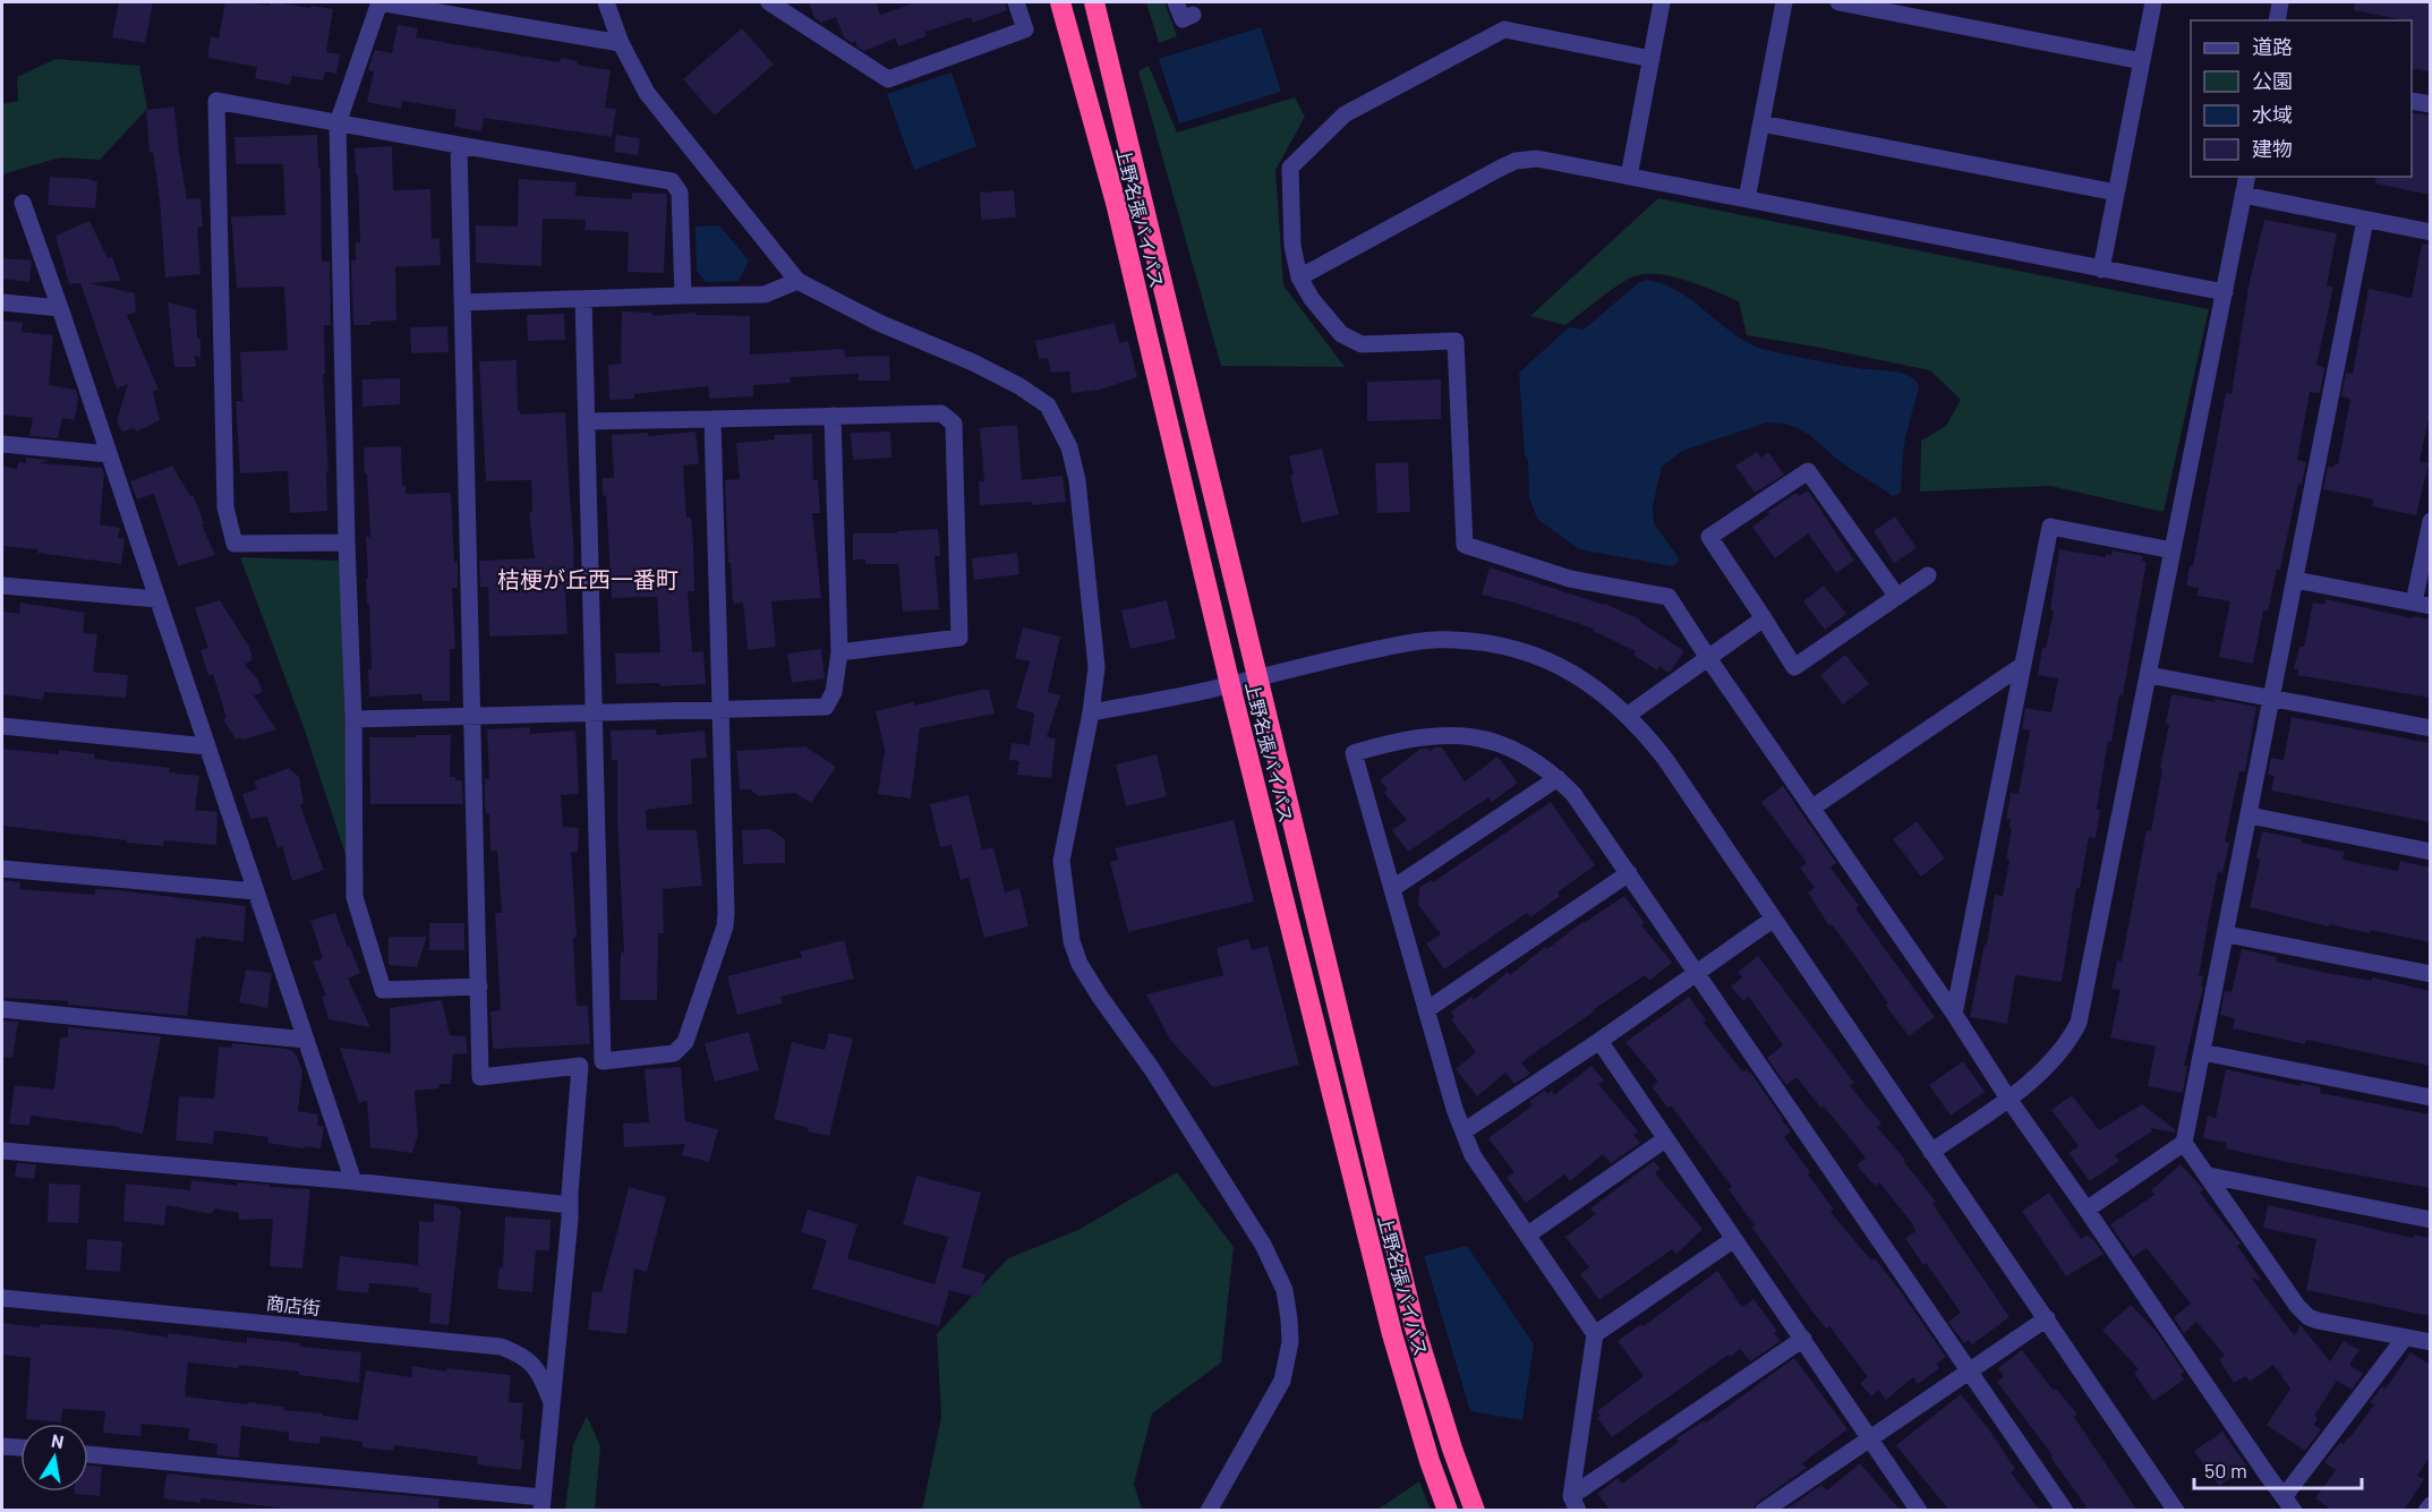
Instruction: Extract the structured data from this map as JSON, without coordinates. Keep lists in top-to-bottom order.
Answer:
{
  "streets": {
    "highway": ["上野名張バイパス"],
    "street": ["商店街"]
  },
  "districts": ["桔梗が丘西一番町"],
  "legend": [
    "道路",
    "公園",
    "水域",
    "建物"
  ],
  "scale_bar": "50 m",
  "north": "top"
}
